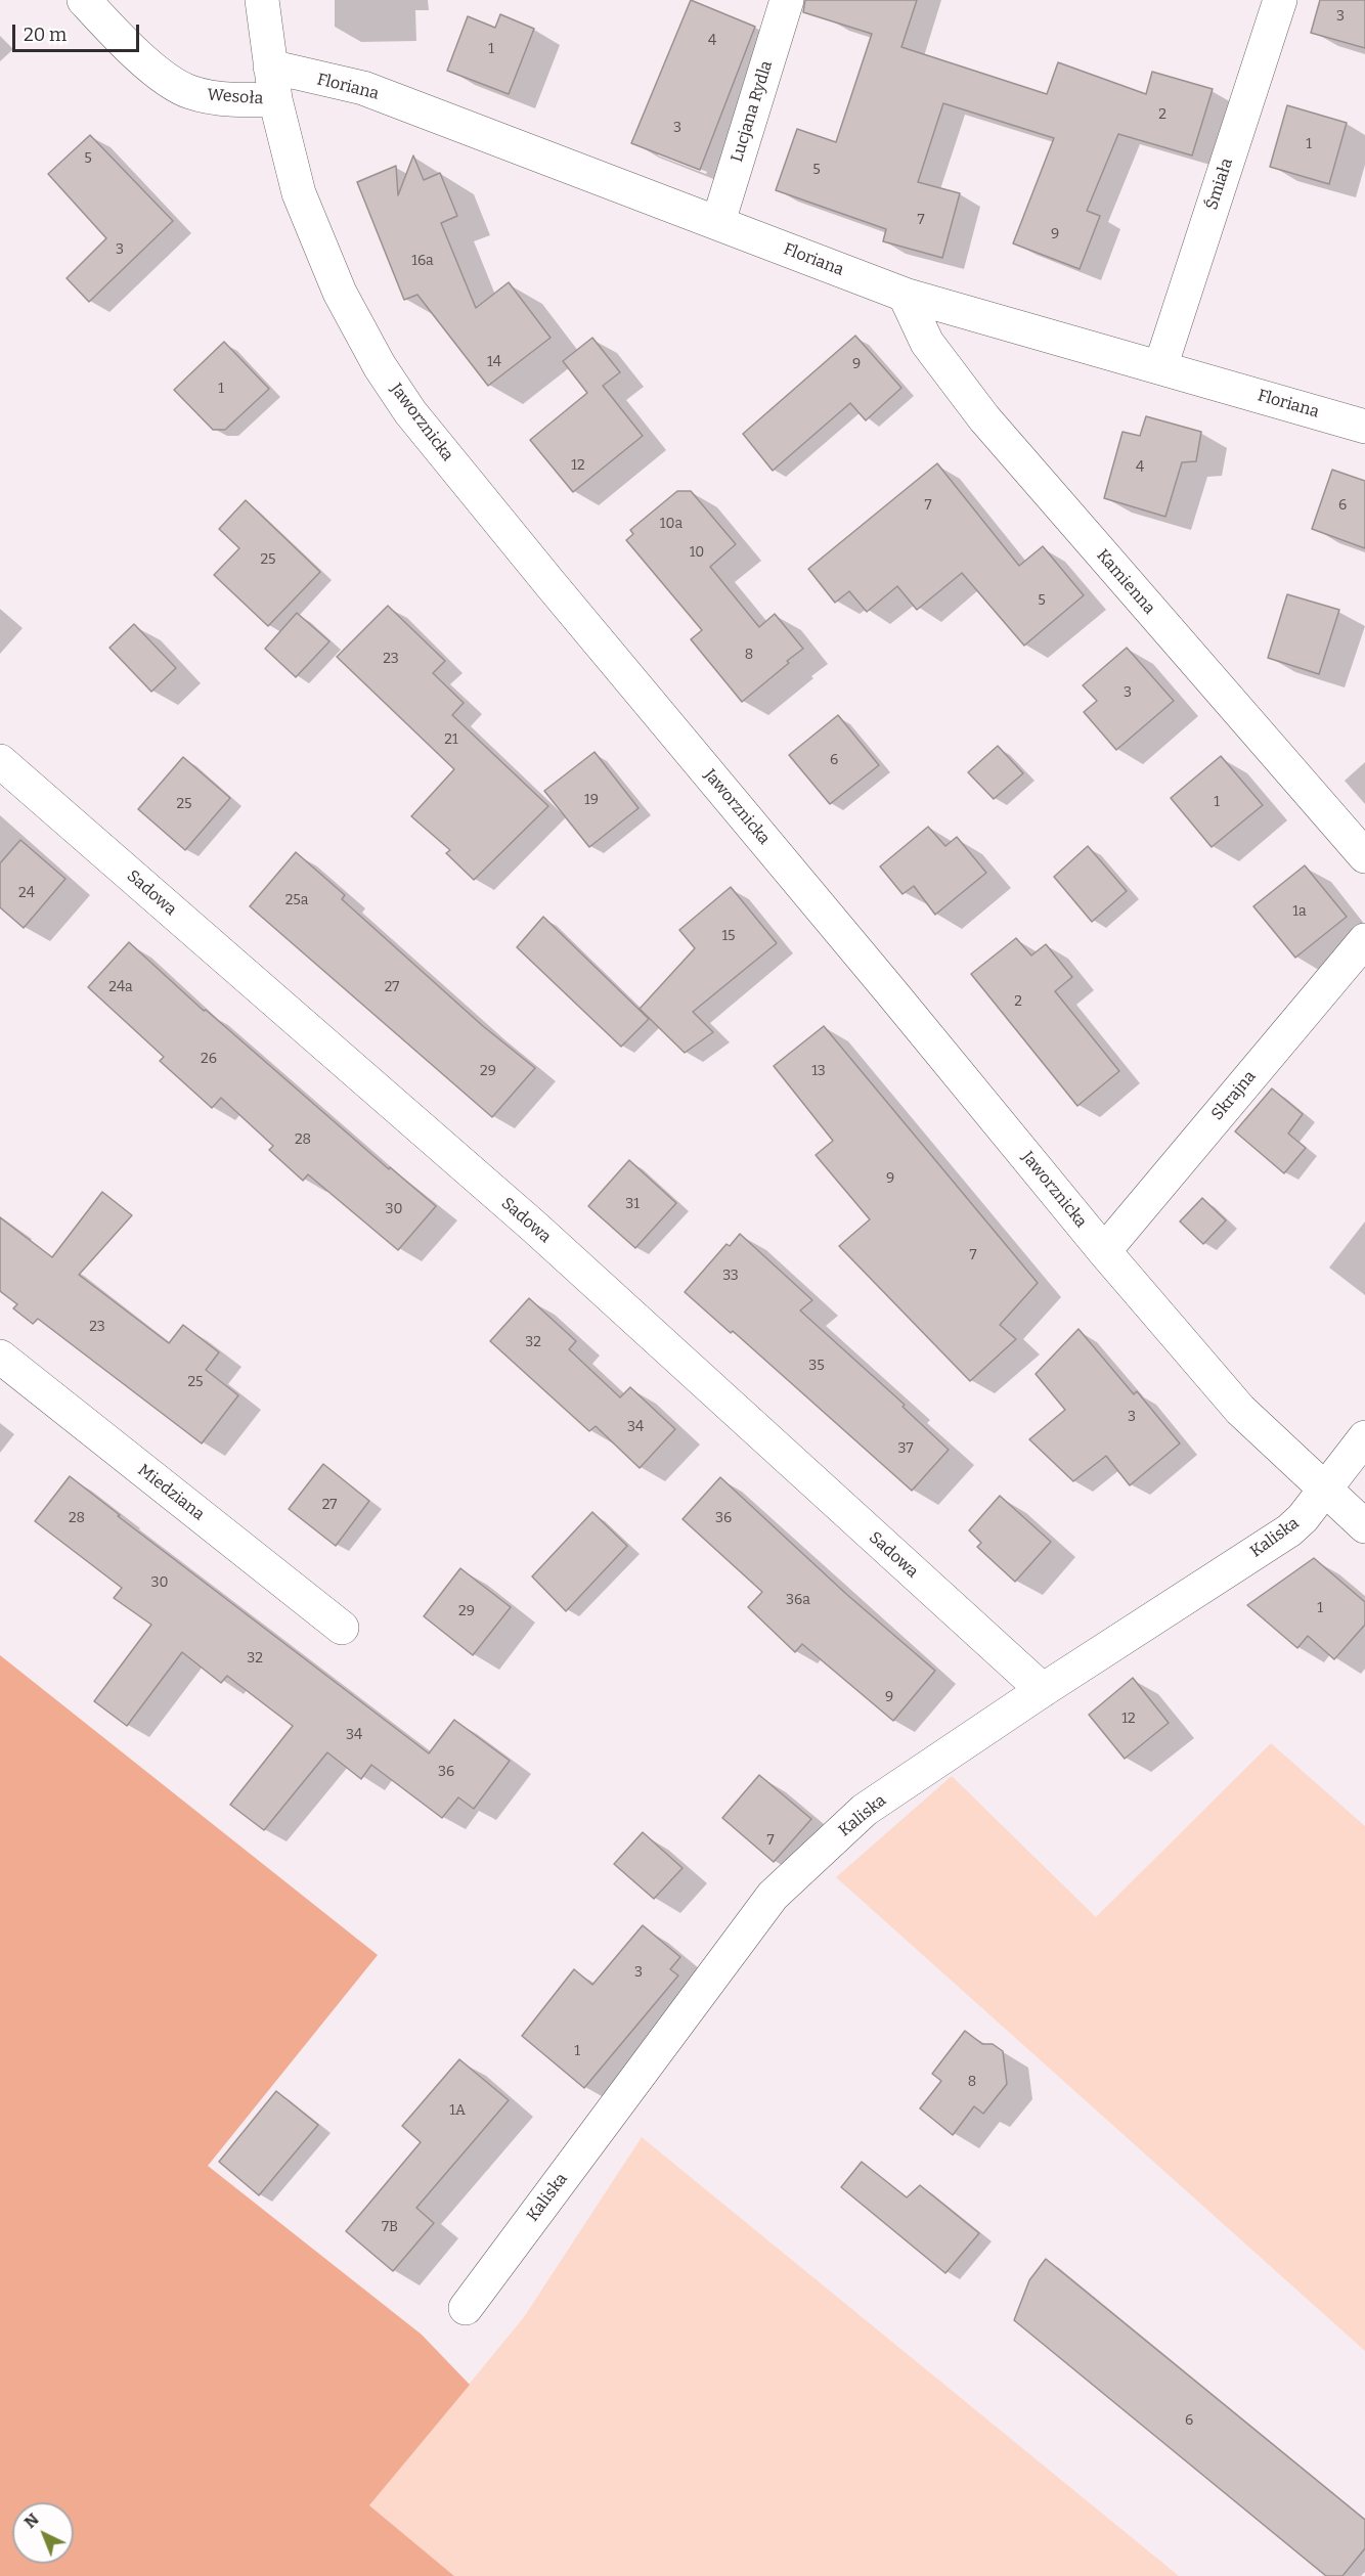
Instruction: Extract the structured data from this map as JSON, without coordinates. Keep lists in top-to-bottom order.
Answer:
{
  "streets": {
    "street": [
      "Floriana",
      "Wesoła",
      "Lucjana Rydla",
      "Śmiała",
      "Jaworznicka",
      "Kamienna",
      "Sadowa",
      "Skrajna",
      "Miedziana",
      "Kaliska"
    ]
  },
  "crossings": [
    ["Floriana", "Lucjana Rydla"],
    ["Floriana", "Śmiała"],
    ["Floriana", "Jaworznicka"],
    ["Floriana", "Kamienna"],
    ["Wesoła", "Jaworznicka"],
    ["Jaworznicka", "Skrajna"],
    ["Jaworznicka", "Kaliska"],
    ["Sadowa", "Kaliska"]
  ],
  "house_numbers": [
    "3",
    "4",
    "1",
    "2",
    "3",
    "1",
    "5",
    "5",
    "7",
    "9",
    "3",
    "16a",
    "14",
    "9",
    "1",
    "12",
    "4",
    "7",
    "6",
    "10a",
    "10",
    "25",
    "5",
    "8",
    "23",
    "3",
    "21",
    "6",
    "19",
    "1",
    "25",
    "24",
    "25a",
    "1a",
    "15",
    "24a",
    "27",
    "2",
    "26",
    "29",
    "13",
    "28",
    "9",
    "31",
    "30",
    "7",
    "33",
    "23",
    "32",
    "35",
    "25",
    "3",
    "34",
    "37",
    "27",
    "28",
    "36",
    "30",
    "36a",
    "1",
    "29",
    "32",
    "9",
    "12",
    "34",
    "36",
    "7",
    "3",
    "1",
    "8",
    "1A",
    "7B",
    "6"
  ],
  "scale_bar": "20 m",
  "north": "top left"
}
